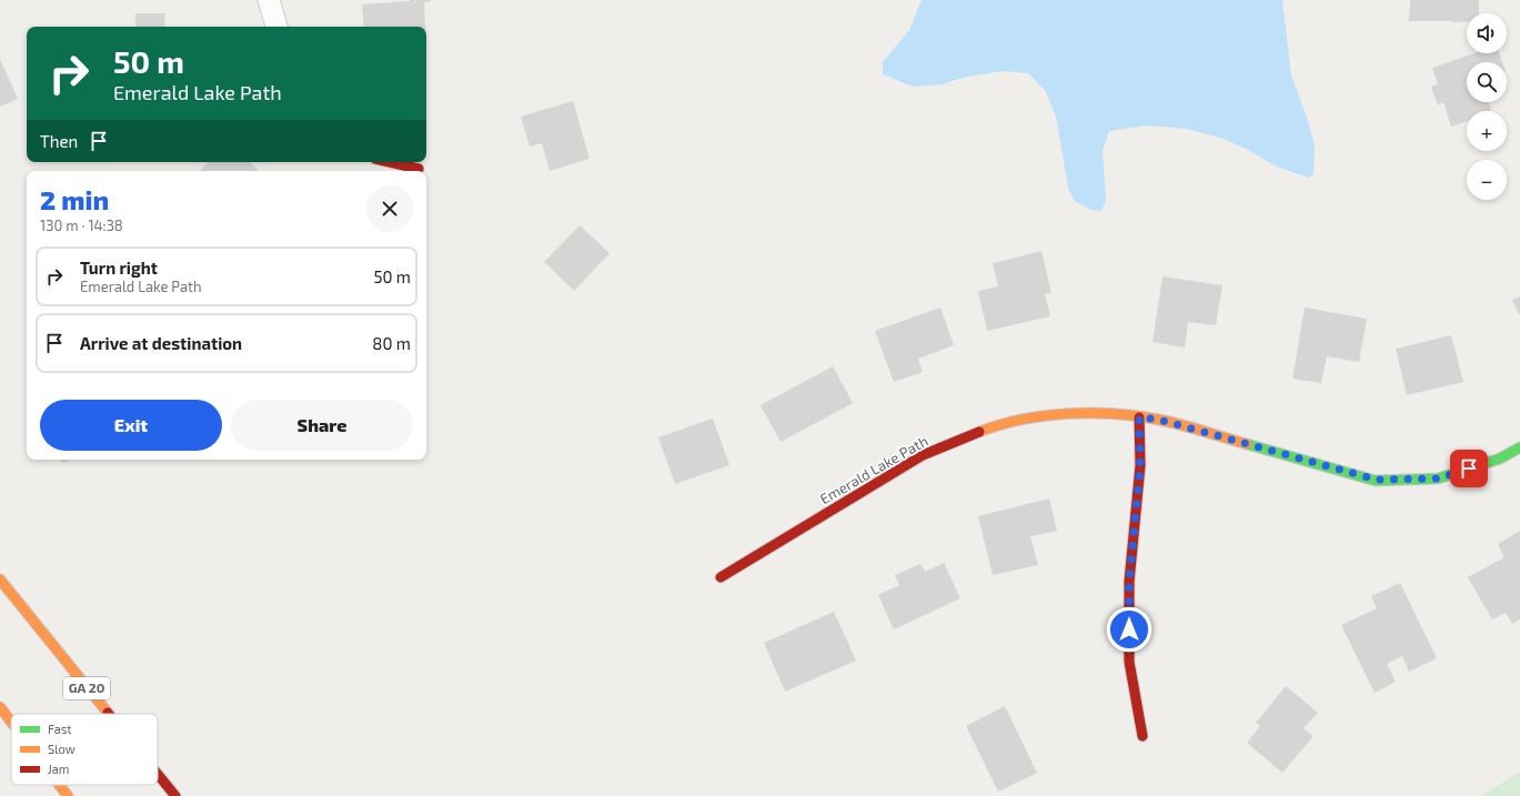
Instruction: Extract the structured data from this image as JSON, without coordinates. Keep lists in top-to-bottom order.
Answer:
{
  "streets": {
    "main road": ["Emerald Lake Path", "GA 20"]
  },
  "legend": ["Fast", "Slow", "Jam"],
  "page": {
    "map_buttons": ["+", "−"],
    "turn": ["50 m", "Emerald Lake Path"],
    "then": "Then",
    "heading": ["2 min", "130 m · 14:38"],
    "list": [
      {
        "name": "Turn right",
        "note": "Emerald Lake Path",
        "value": "50 m"
      },
      {
        "name": "Arrive at destination",
        "value": "80 m"
      }
    ],
    "buttons": ["Exit", "Share"]
  }
}
